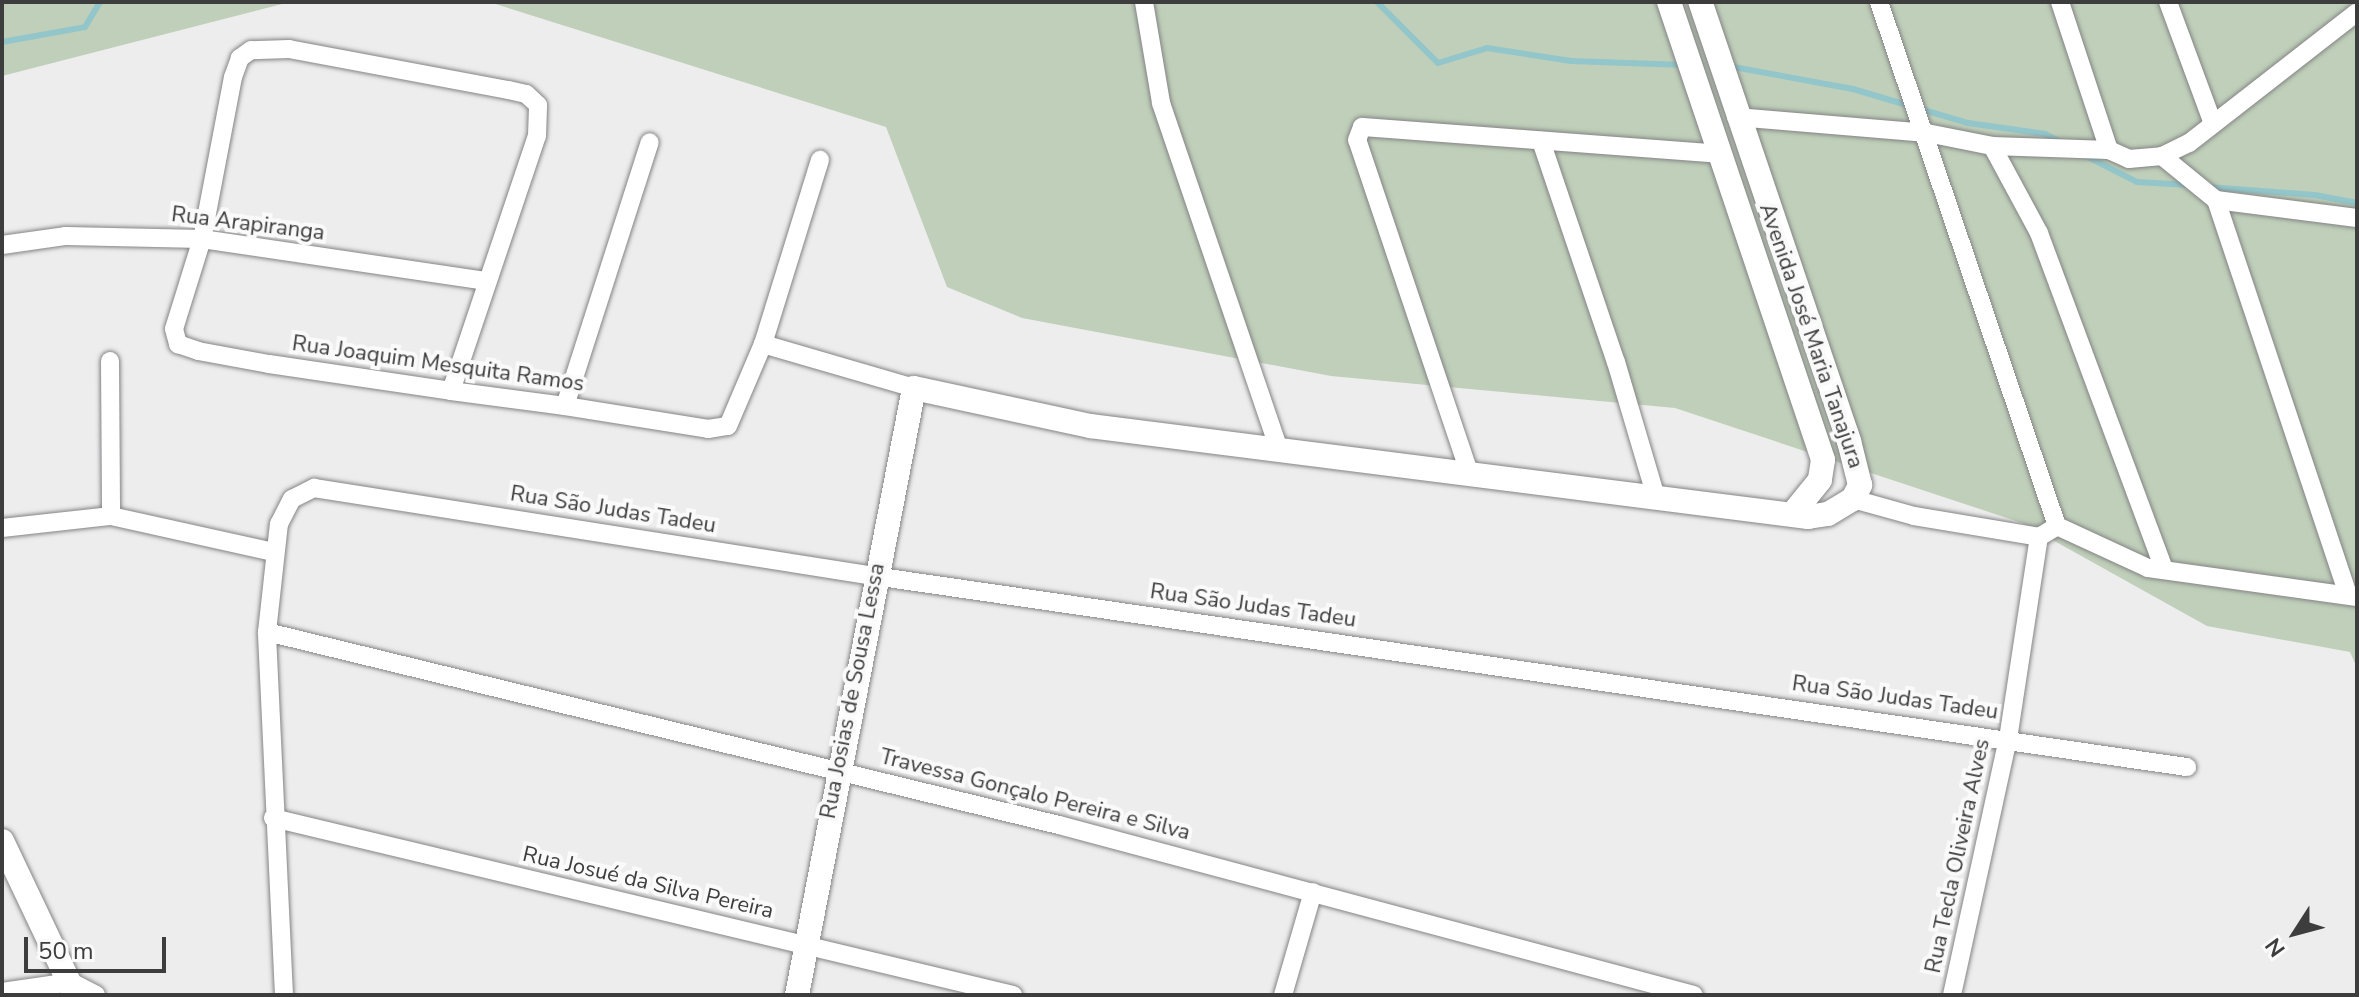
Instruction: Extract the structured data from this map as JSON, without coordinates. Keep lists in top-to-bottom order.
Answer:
{
  "streets": {
    "street": [
      "Rua Arapiranga",
      "Avenida José Maria Tanajura",
      "Rua Joaquim Mesquita Ramos",
      "Rua São Judas Tadeu",
      "Rua Josias de Sousa Lessa",
      "Travessa Gonçalo Pereira e Silva",
      "Rua Tecla Oliveira Alves",
      "Rua Josué da Silva Pereira"
    ]
  },
  "crossings": [
    ["Rua Arapiranga", "Rua Joaquim Mesquita Ramos"],
    ["Rua São Judas Tadeu", "Rua Josias de Sousa Lessa"],
    ["Rua São Judas Tadeu", "Rua Tecla Oliveira Alves"],
    ["Rua Josias de Sousa Lessa", "Travessa Gonçalo Pereira e Silva"],
    ["Rua Josias de Sousa Lessa", "Rua Josué da Silva Pereira"]
  ],
  "scale_bar": "50 m",
  "north": "bottom left"
}
